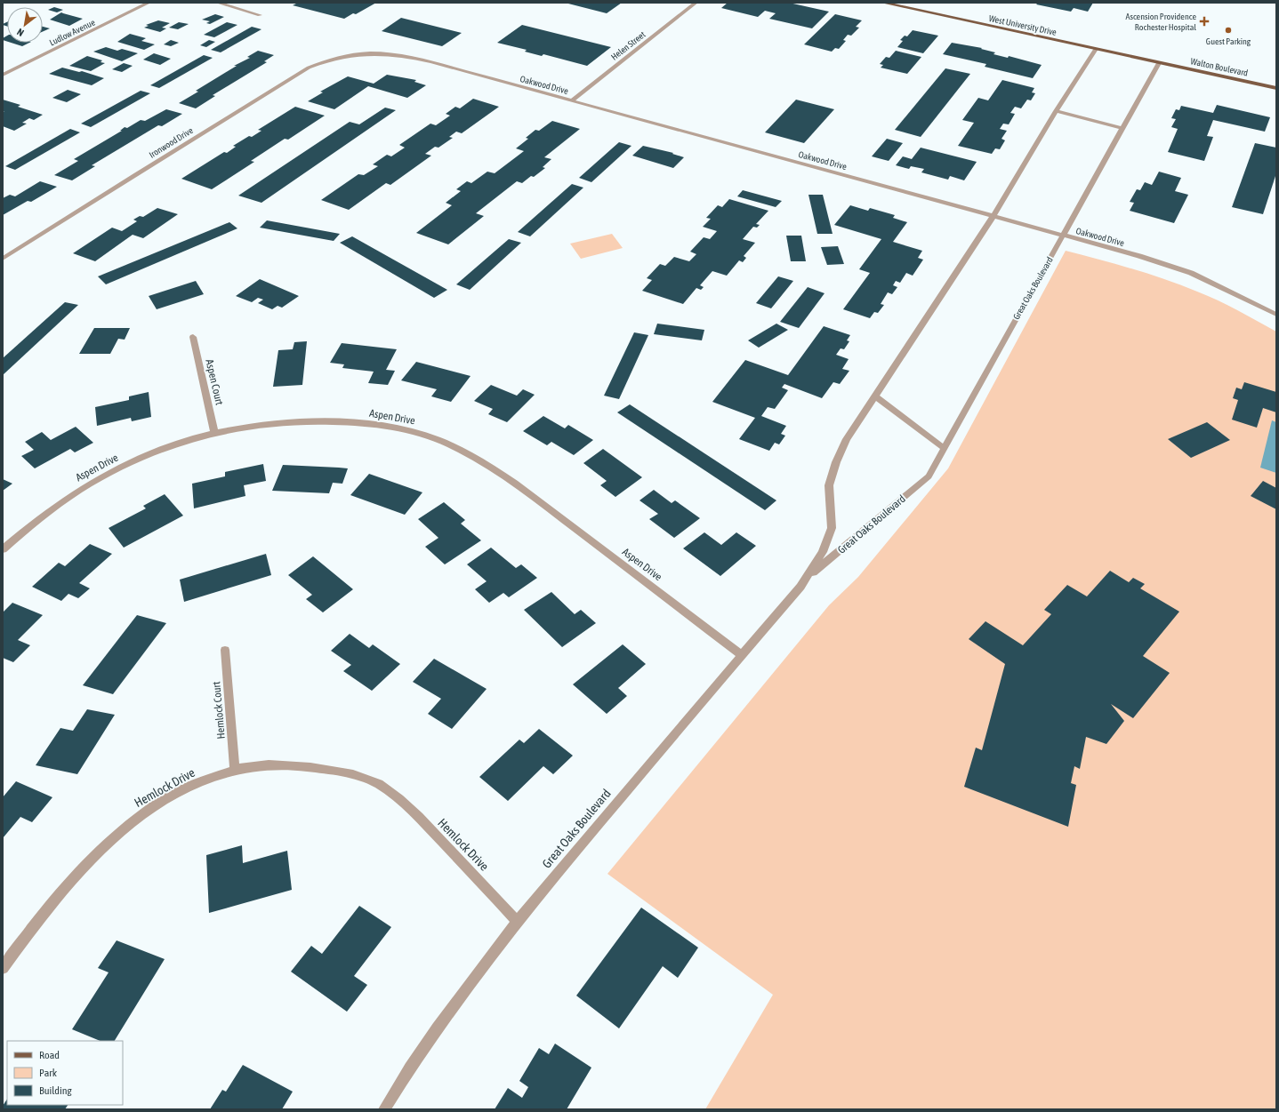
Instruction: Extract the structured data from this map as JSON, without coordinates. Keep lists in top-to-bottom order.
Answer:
{
  "streets": {
    "main road": ["West University Drive", "Walton Boulevard"],
    "street": [
      "Ludlow Avenue",
      "Helen Street",
      "Oakwood Drive",
      "Ironwood Drive",
      "Great Oaks Boulevard",
      "Aspen Court",
      "Aspen Drive",
      "Hemlock Court",
      "Hemlock Drive"
    ]
  },
  "crossings": [
    ["West University Drive", "Walton Boulevard"],
    ["West University Drive", "Great Oaks Boulevard"],
    ["Helen Street", "Oakwood Drive"],
    ["Walton Boulevard", "Great Oaks Boulevard"],
    ["Oakwood Drive", "Ironwood Drive"],
    ["Oakwood Drive", "Great Oaks Boulevard"],
    ["Great Oaks Boulevard", "Aspen Drive"],
    ["Great Oaks Boulevard", "Hemlock Drive"],
    ["Aspen Court", "Aspen Drive"],
    ["Hemlock Court", "Hemlock Drive"]
  ],
  "places": {
    "health": ["Ascension Providence Rochester Hospital"],
    "other": ["Guest Parking"]
  },
  "legend": ["Road", "Park", "Building"],
  "north": "bottom left"
}
